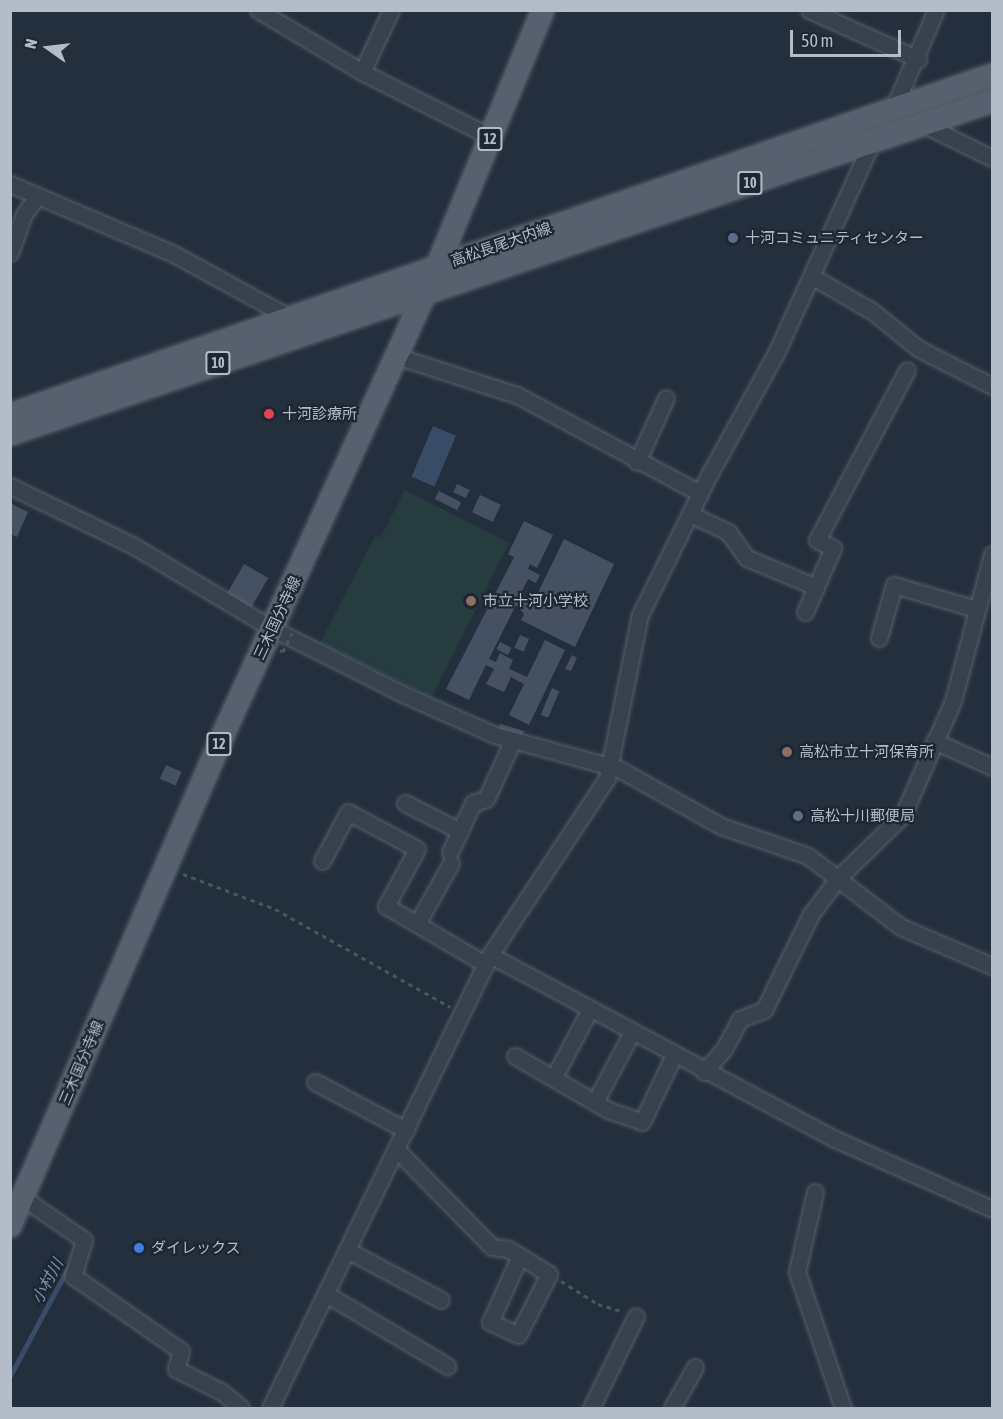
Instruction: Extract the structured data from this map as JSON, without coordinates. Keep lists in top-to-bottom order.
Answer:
{
  "streets": {
    "main road": [
      "12",
      "10",
      "高松長尾大内線",
      "三木国分寺線"
    ]
  },
  "crossings": [
    ["高松長尾大内線", "三木国分寺線"]
  ],
  "water": ["小村川"],
  "places": [
    "十河コミュニティセンター",
    "十河診療所",
    "市立十河小学校",
    "高松市立十河保育所",
    "高松十川郵便局",
    "ダイレックス"
  ],
  "scale_bar": "50 m",
  "north": "left"
}
